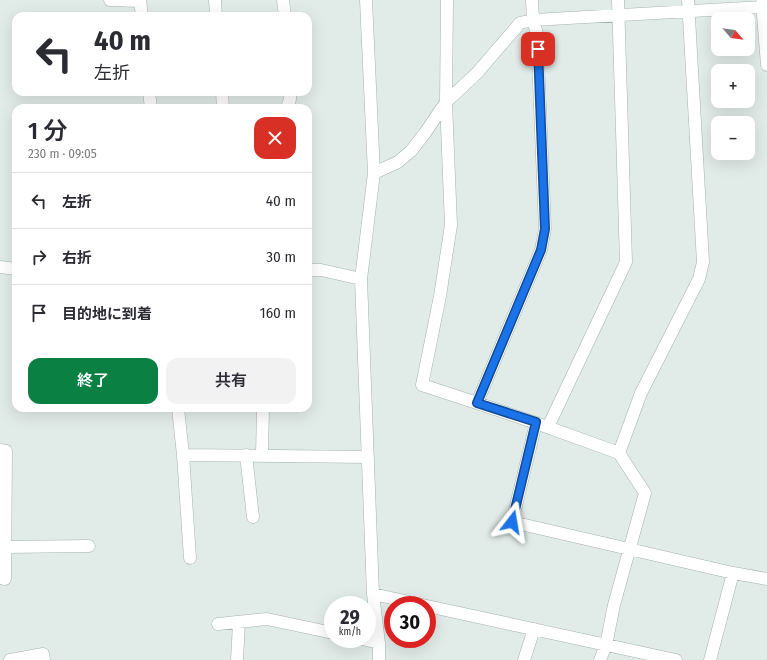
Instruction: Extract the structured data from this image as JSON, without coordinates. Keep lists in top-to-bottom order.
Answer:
{
  "north": "bottom right",
  "page": {
    "map_buttons": ["+", "−"],
    "turn": ["40 m", "左折"],
    "heading": ["1 分", "230 m · 09:05"],
    "list": [
      {
        "name": "左折",
        "value": "40 m"
      },
      {
        "name": "右折",
        "value": "30 m"
      },
      {
        "name": "目的地に到着",
        "value": "160 m"
      }
    ],
    "buttons": ["終了", "共有"],
    "speed": "29 km/h",
    "limit": "30"
  }
}
